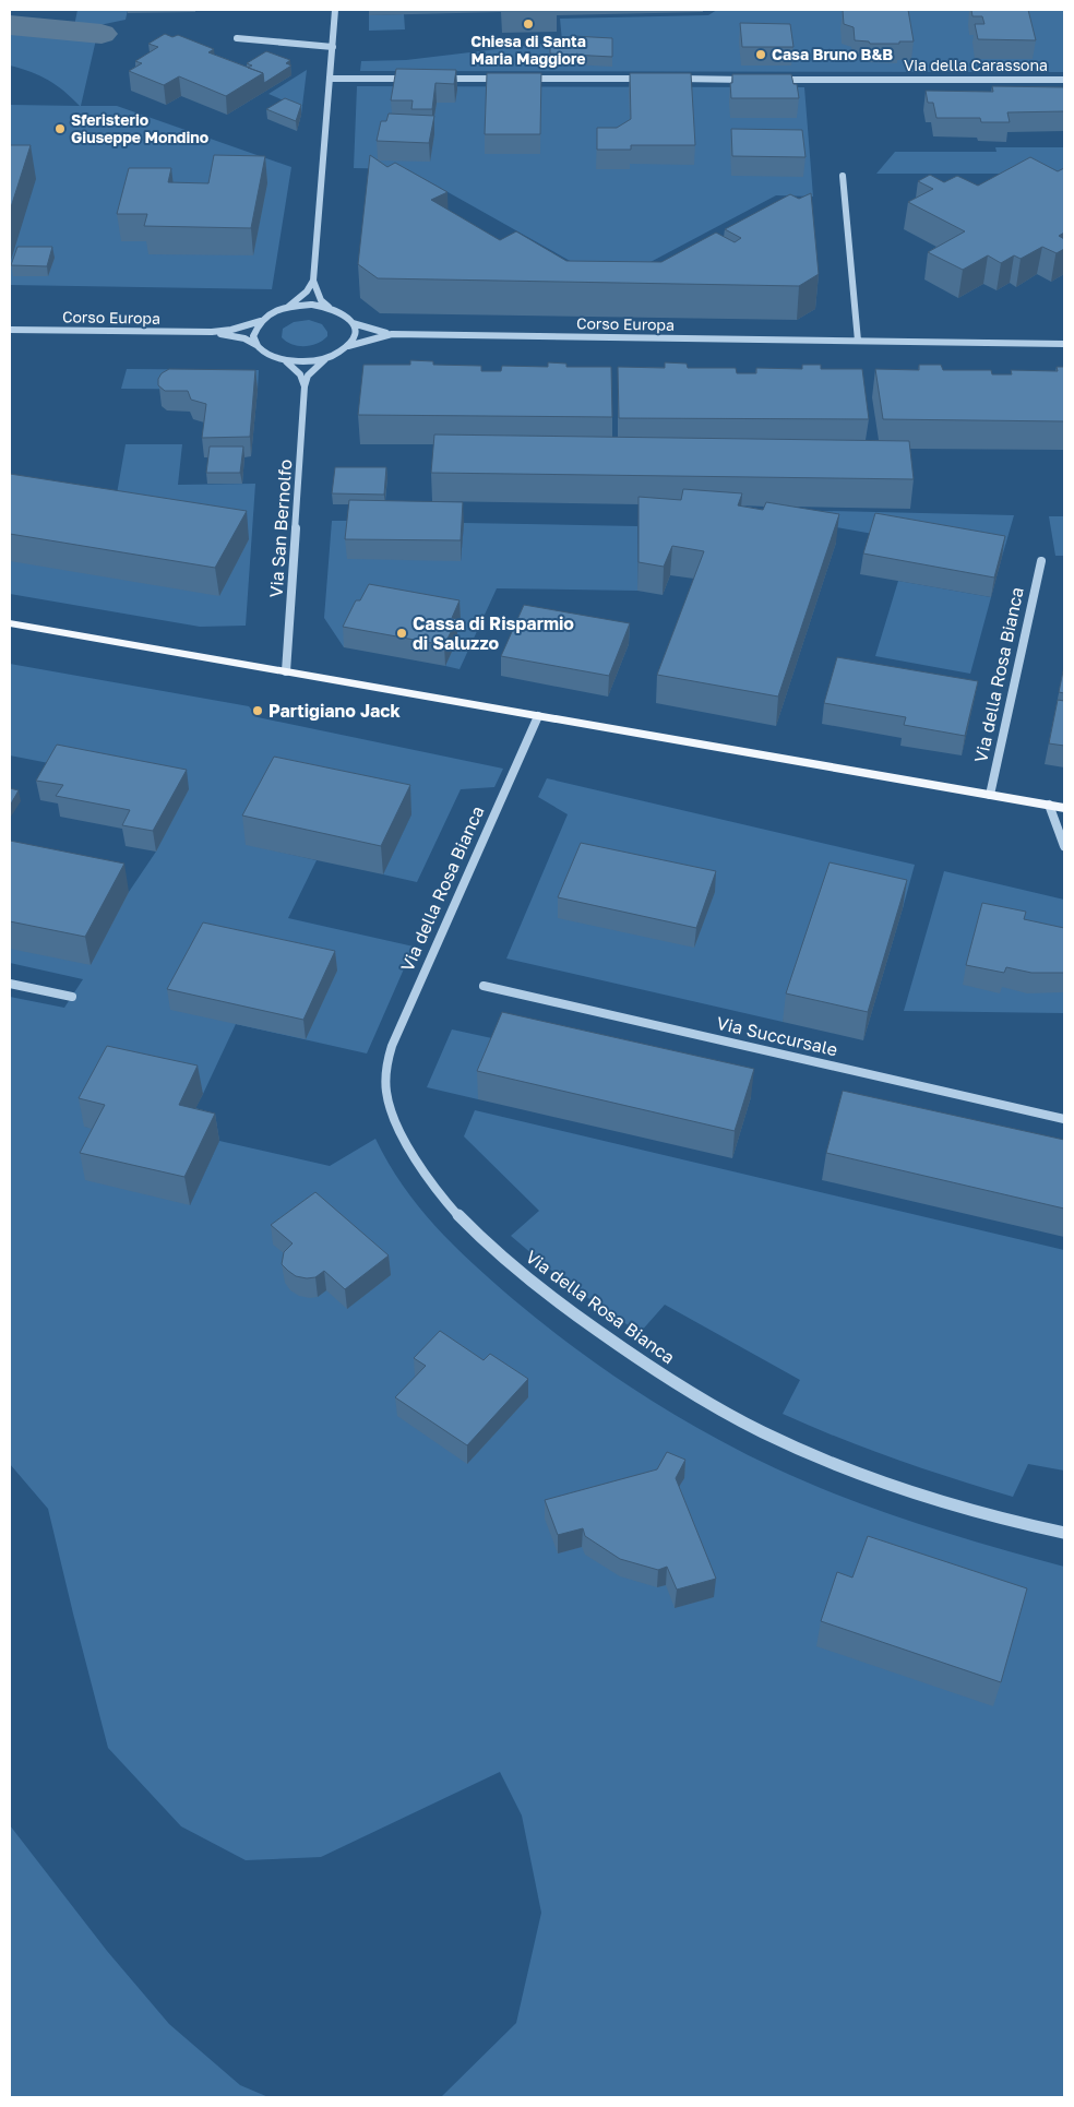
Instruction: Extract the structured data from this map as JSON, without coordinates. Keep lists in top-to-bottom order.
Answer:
{
  "streets": {
    "street": [
      "Via della Carassona",
      "Corso Europa",
      "Via San Bernolfo",
      "Via della Rosa Bianca",
      "Via Succursale"
    ]
  },
  "crossings": [
    ["Corso Europa", "Via San Bernolfo"]
  ],
  "places": [
    "Chiesa di Santa Maria Maggiore",
    "Casa Bruno B&B",
    "Sferisterio Giuseppe Mondino",
    "Cassa di Risparmio di Saluzzo",
    "Partigiano Jack"
  ]
}
